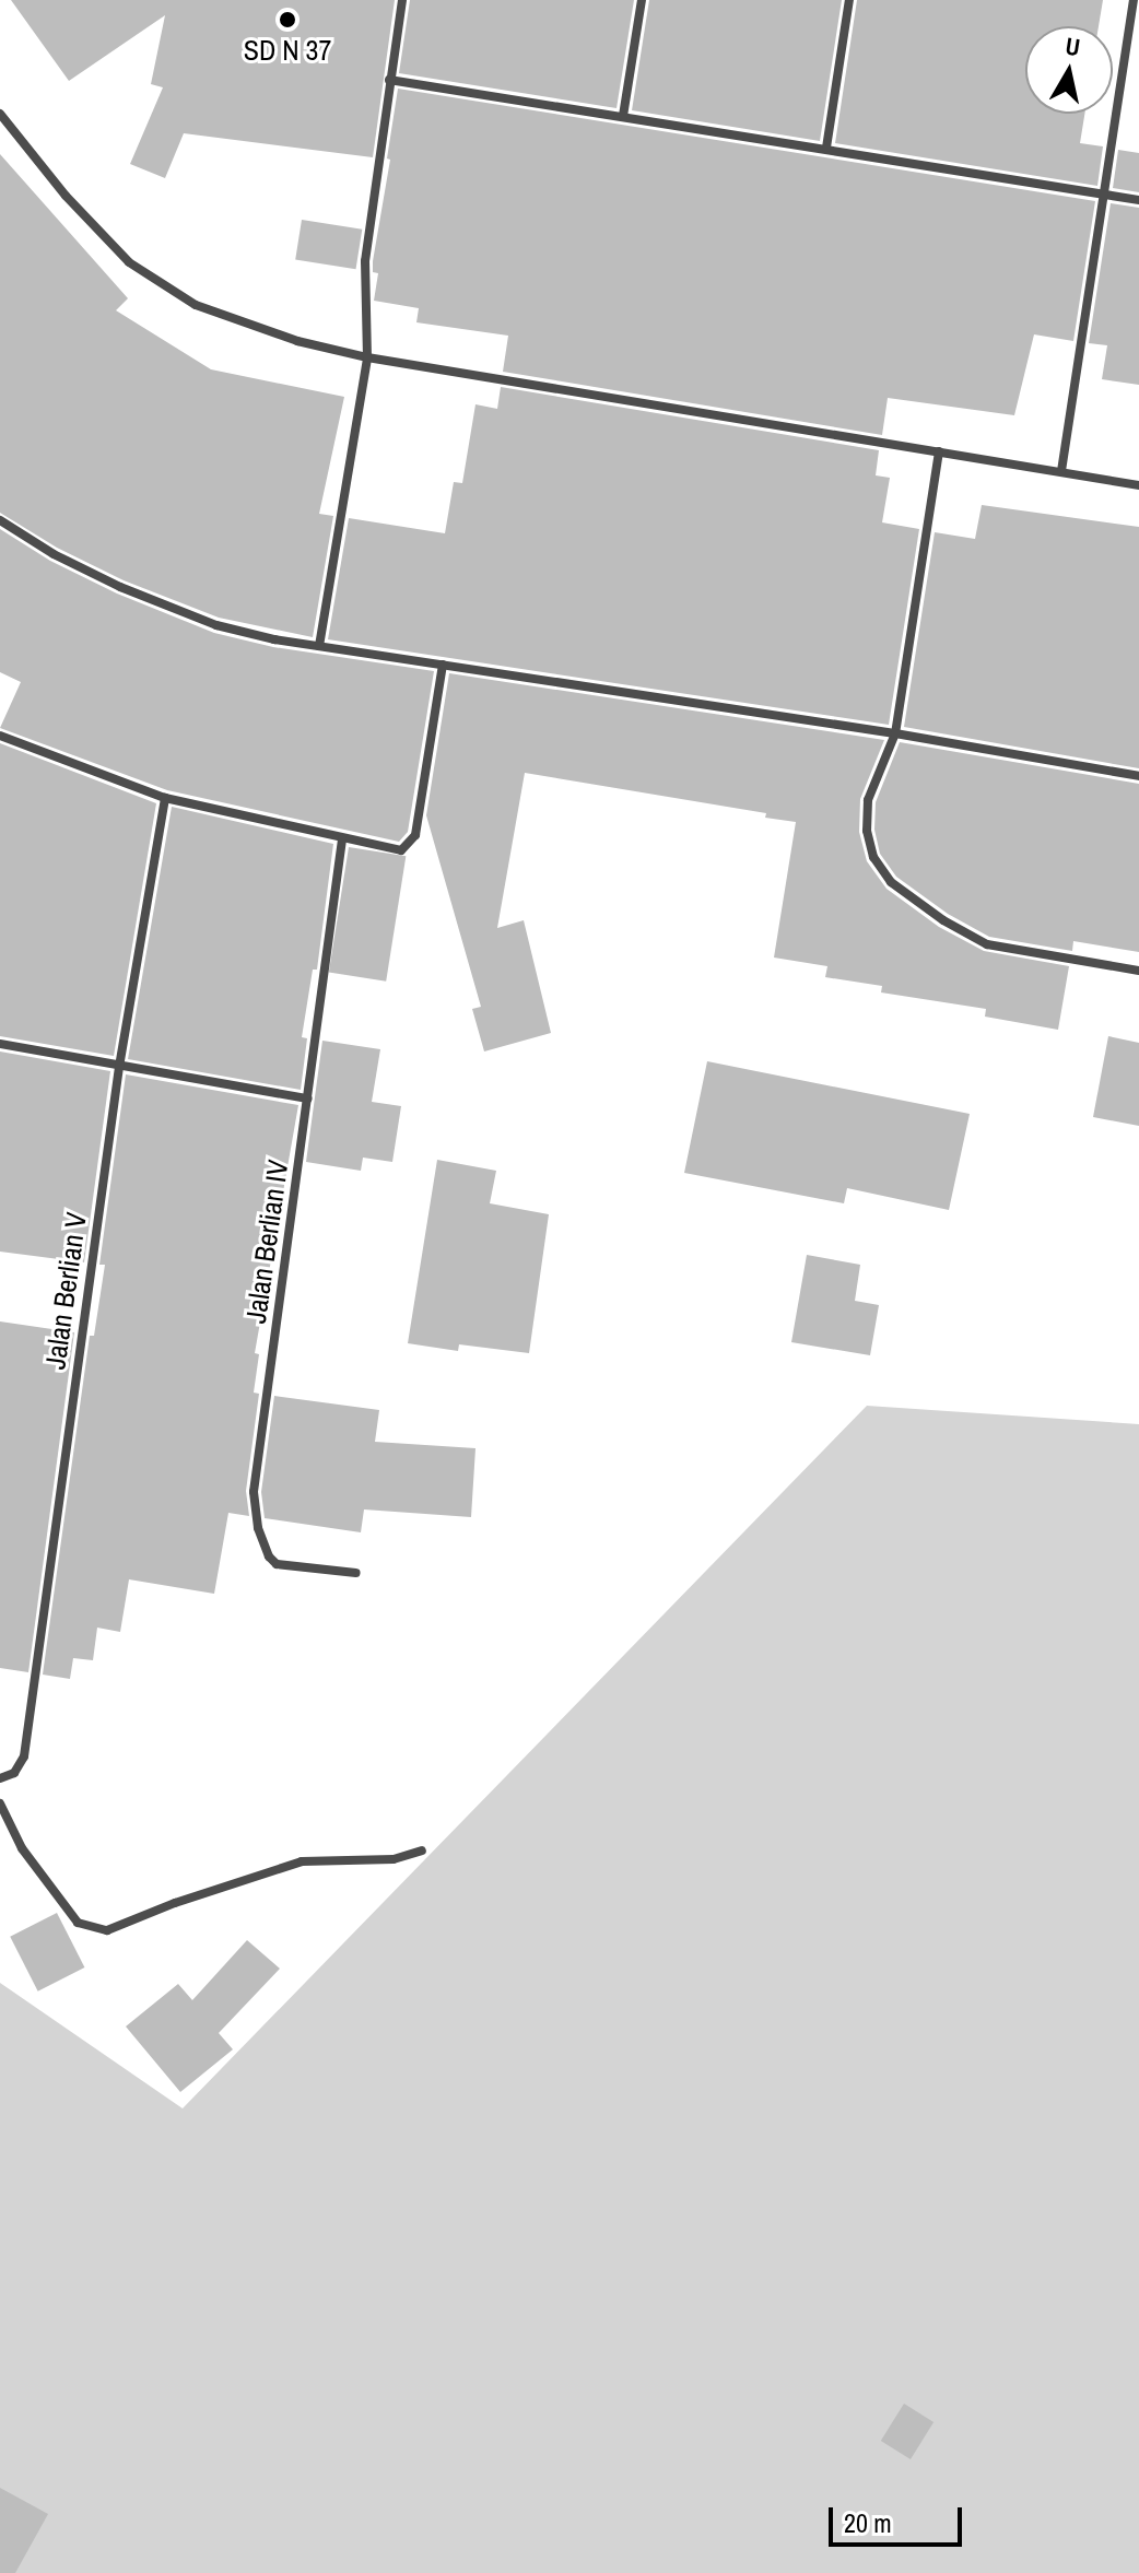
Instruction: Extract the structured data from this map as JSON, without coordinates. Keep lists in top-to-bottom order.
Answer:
{
  "streets": {
    "street": ["Jalan Berlian IV", "Jalan Berlian V"]
  },
  "places": ["SD N 37"],
  "scale_bar": "20 m",
  "north": "top"
}
